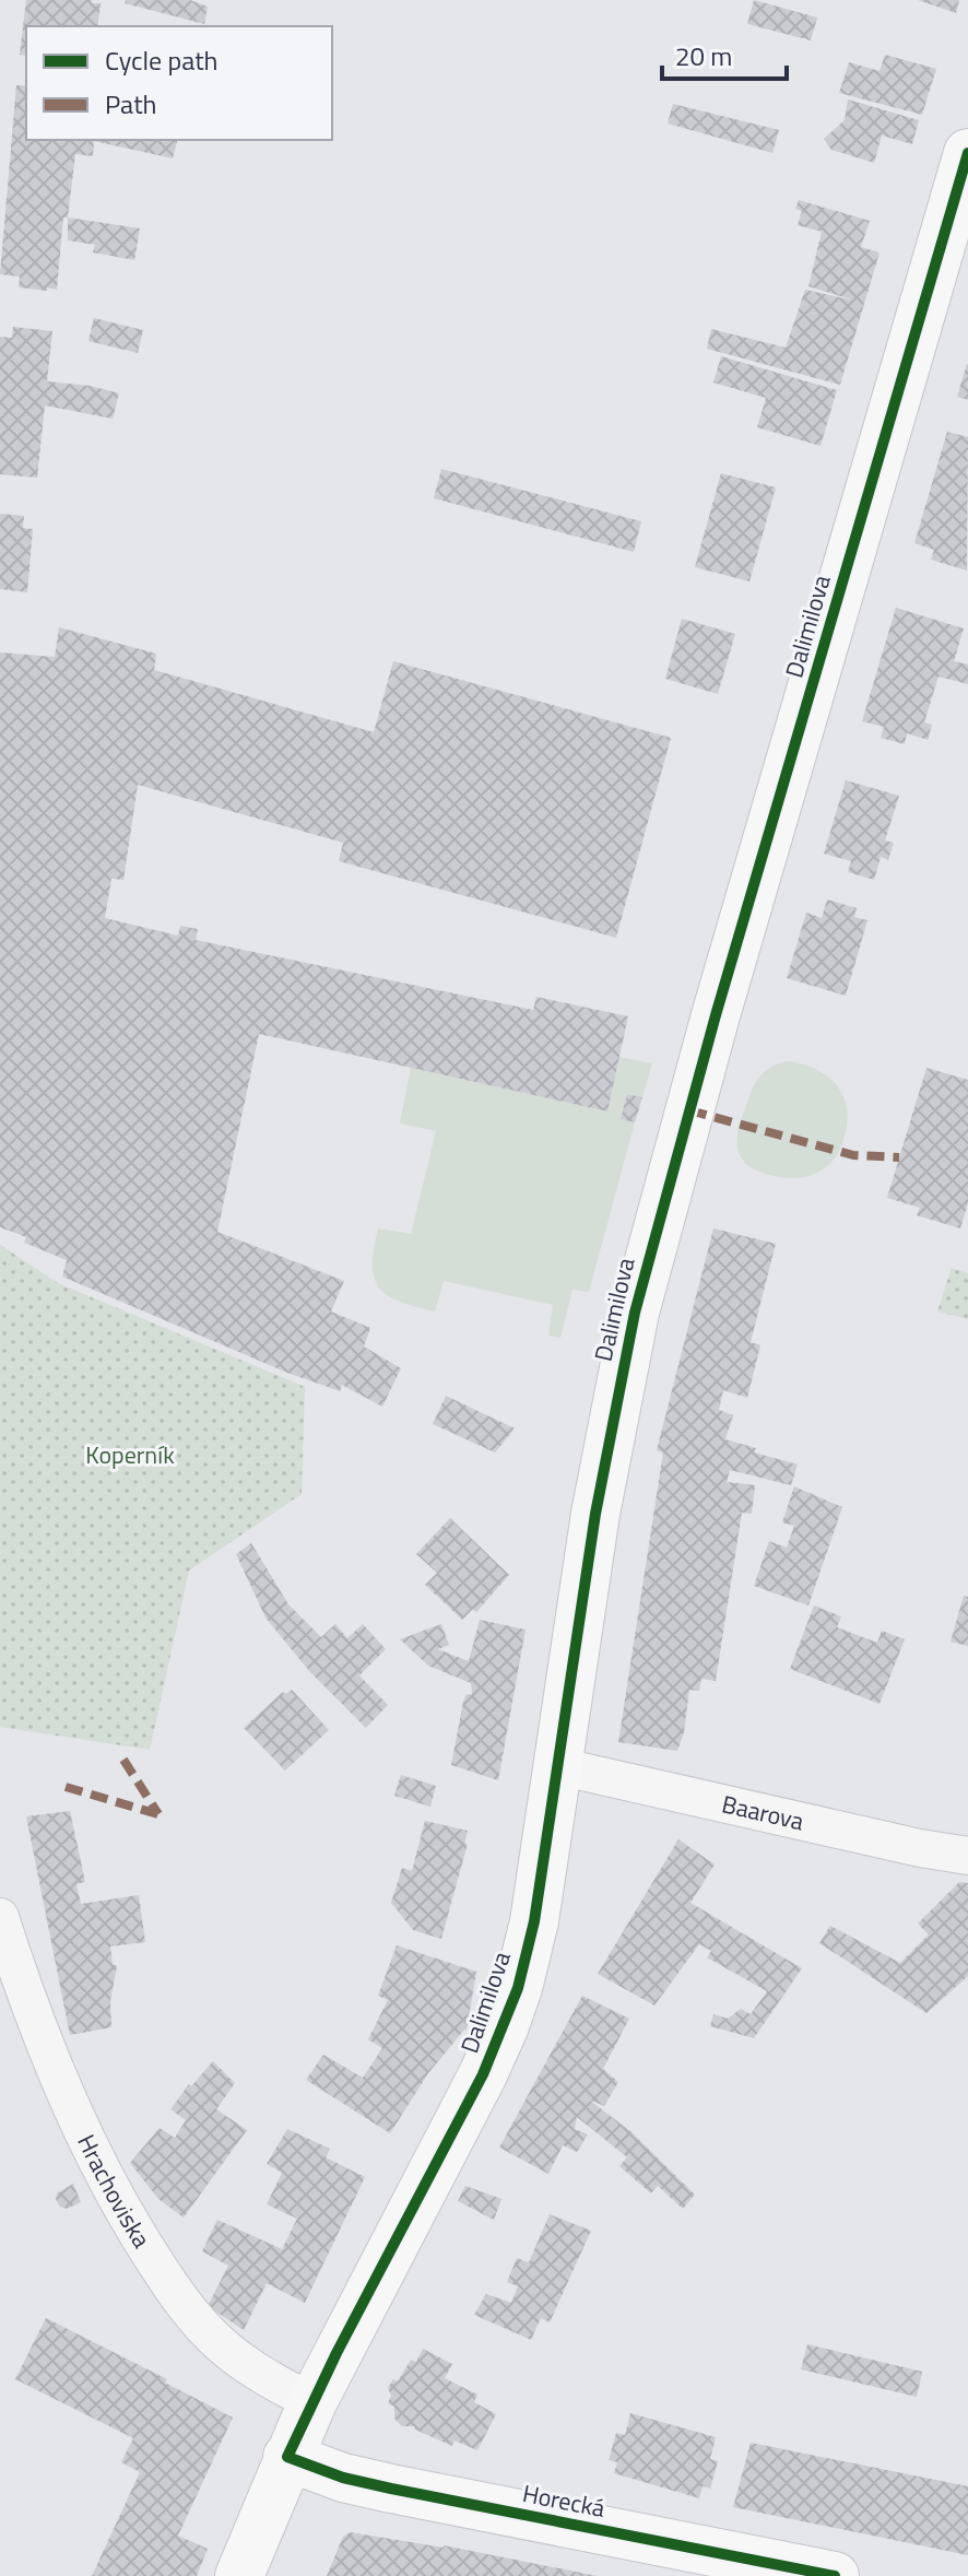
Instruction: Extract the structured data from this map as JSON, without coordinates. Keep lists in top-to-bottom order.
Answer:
{
  "streets": {
    "main road": ["Dalimilova", "Horecká"],
    "street": ["Baarova", "Hrachoviska"]
  },
  "crossings": [
    ["Dalimilova", "Baarova"],
    ["Dalimilova", "Hrachoviska"],
    ["Dalimilova", "Horecká"]
  ],
  "parks": ["Koperník"],
  "legend": ["Cycle path", "Path"],
  "scale_bar": "20 m"
}
